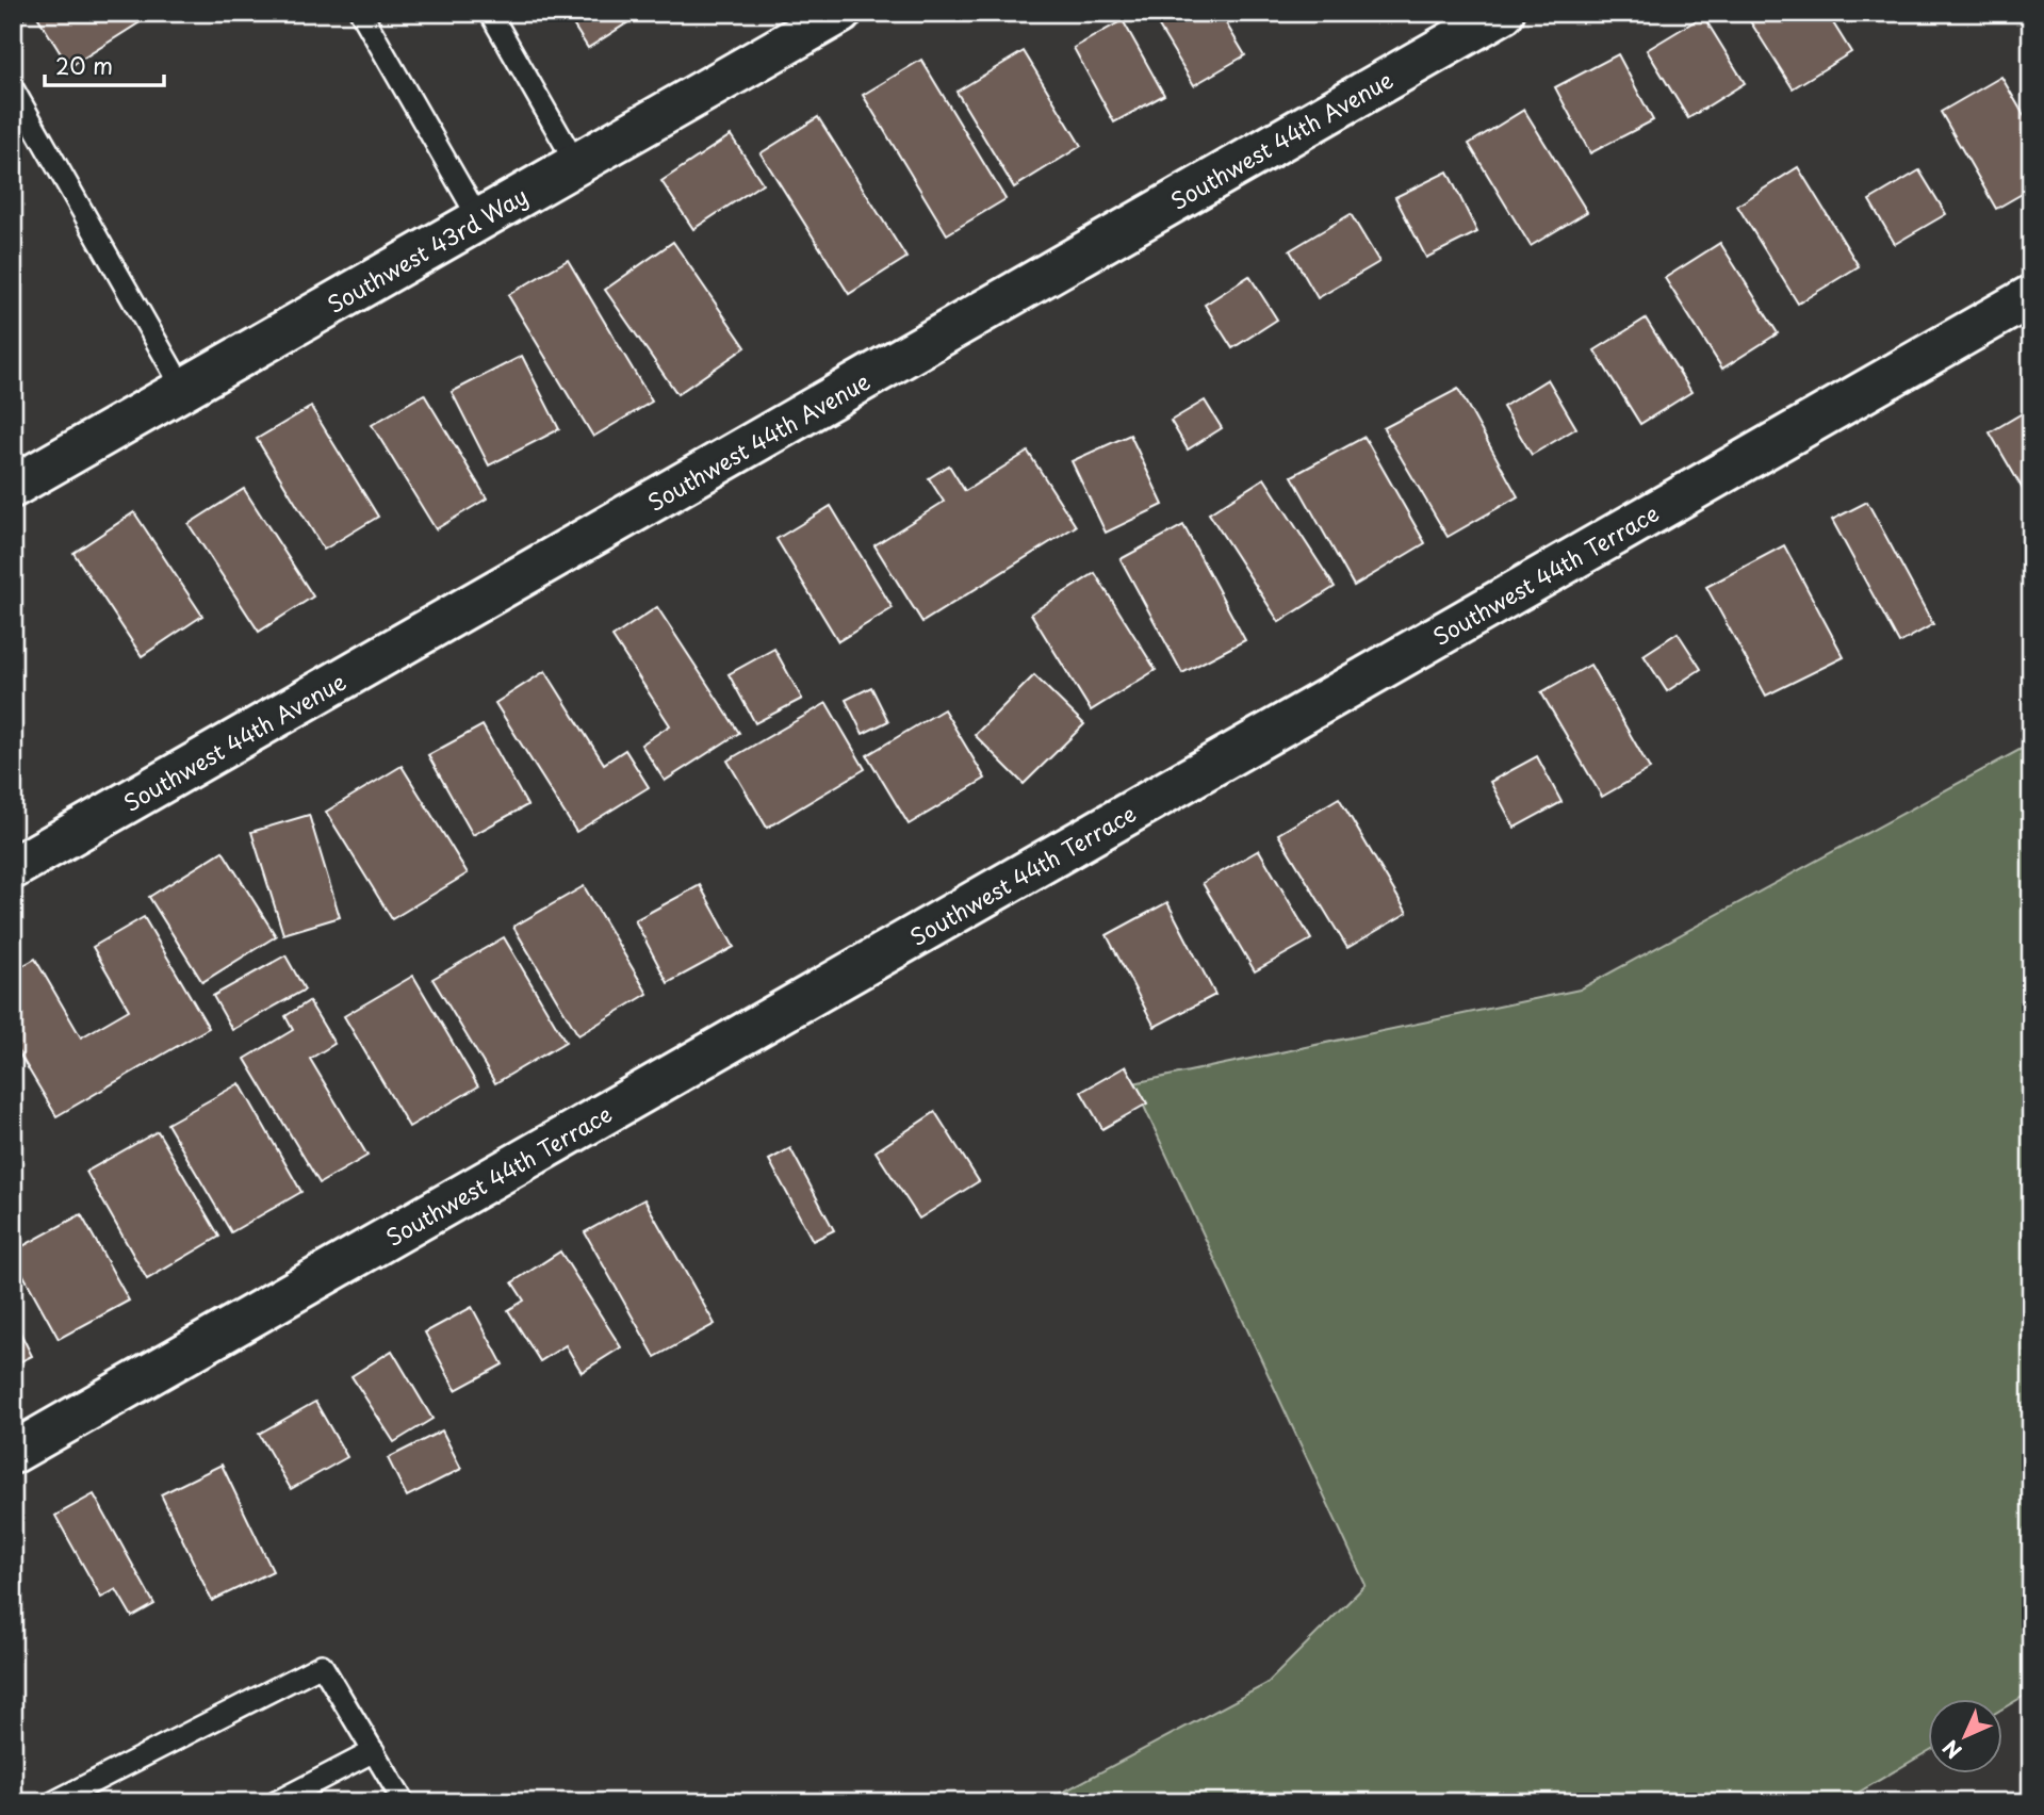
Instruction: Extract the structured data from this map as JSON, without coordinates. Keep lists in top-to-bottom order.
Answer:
{
  "streets": {
    "street": ["Southwest 44th Avenue", "Southwest 43rd Way", "Southwest 44th Terrace"]
  },
  "scale_bar": "20 m",
  "north": "bottom left"
}
